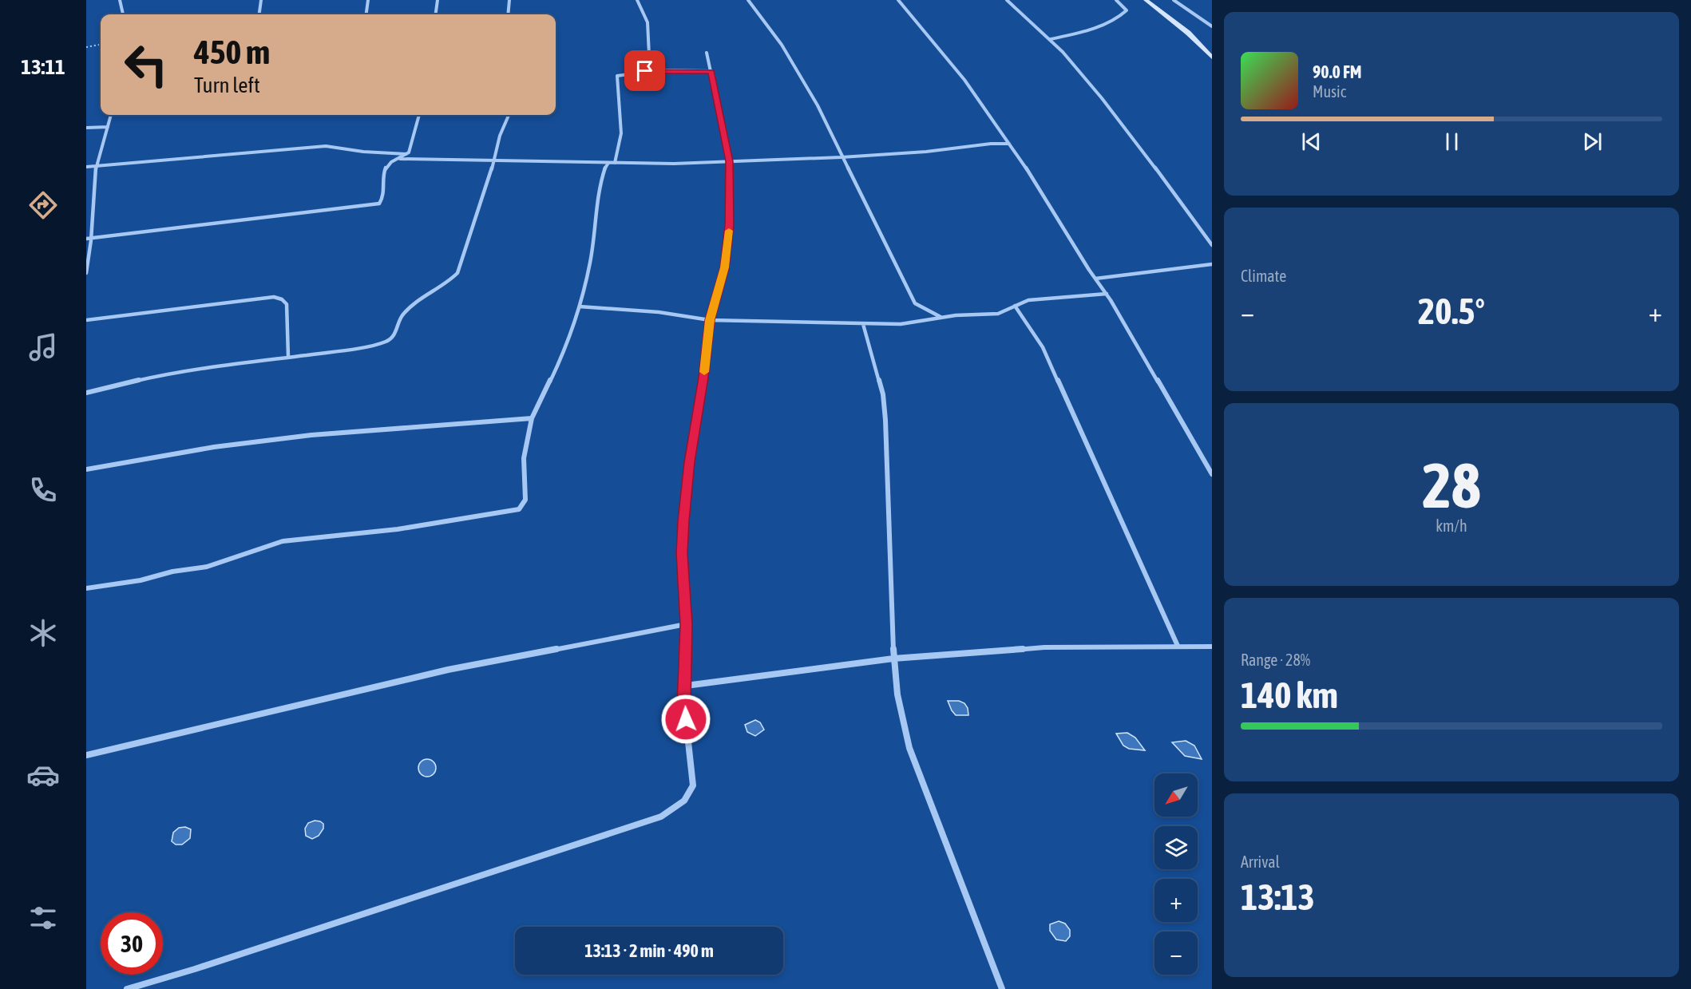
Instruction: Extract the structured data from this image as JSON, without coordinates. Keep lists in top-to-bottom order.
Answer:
{
  "north": "bottom left",
  "page": {
    "tabs": "13:11",
    "turn": ["450 m", "Turn left"],
    "song": ["90.0 FM", "Music"],
    "tile": [
      "Climate",
      ["28", "km/h"],
      ["Range · 28%", "140 km"],
      ["Arrival", "13:13"]
    ],
    "heat": ["−", "20.5°", "+"],
    "map_buttons": ["+", "−"],
    "limit": "30",
    "trip": "13:13 · 2 min · 490 m"
  }
}
